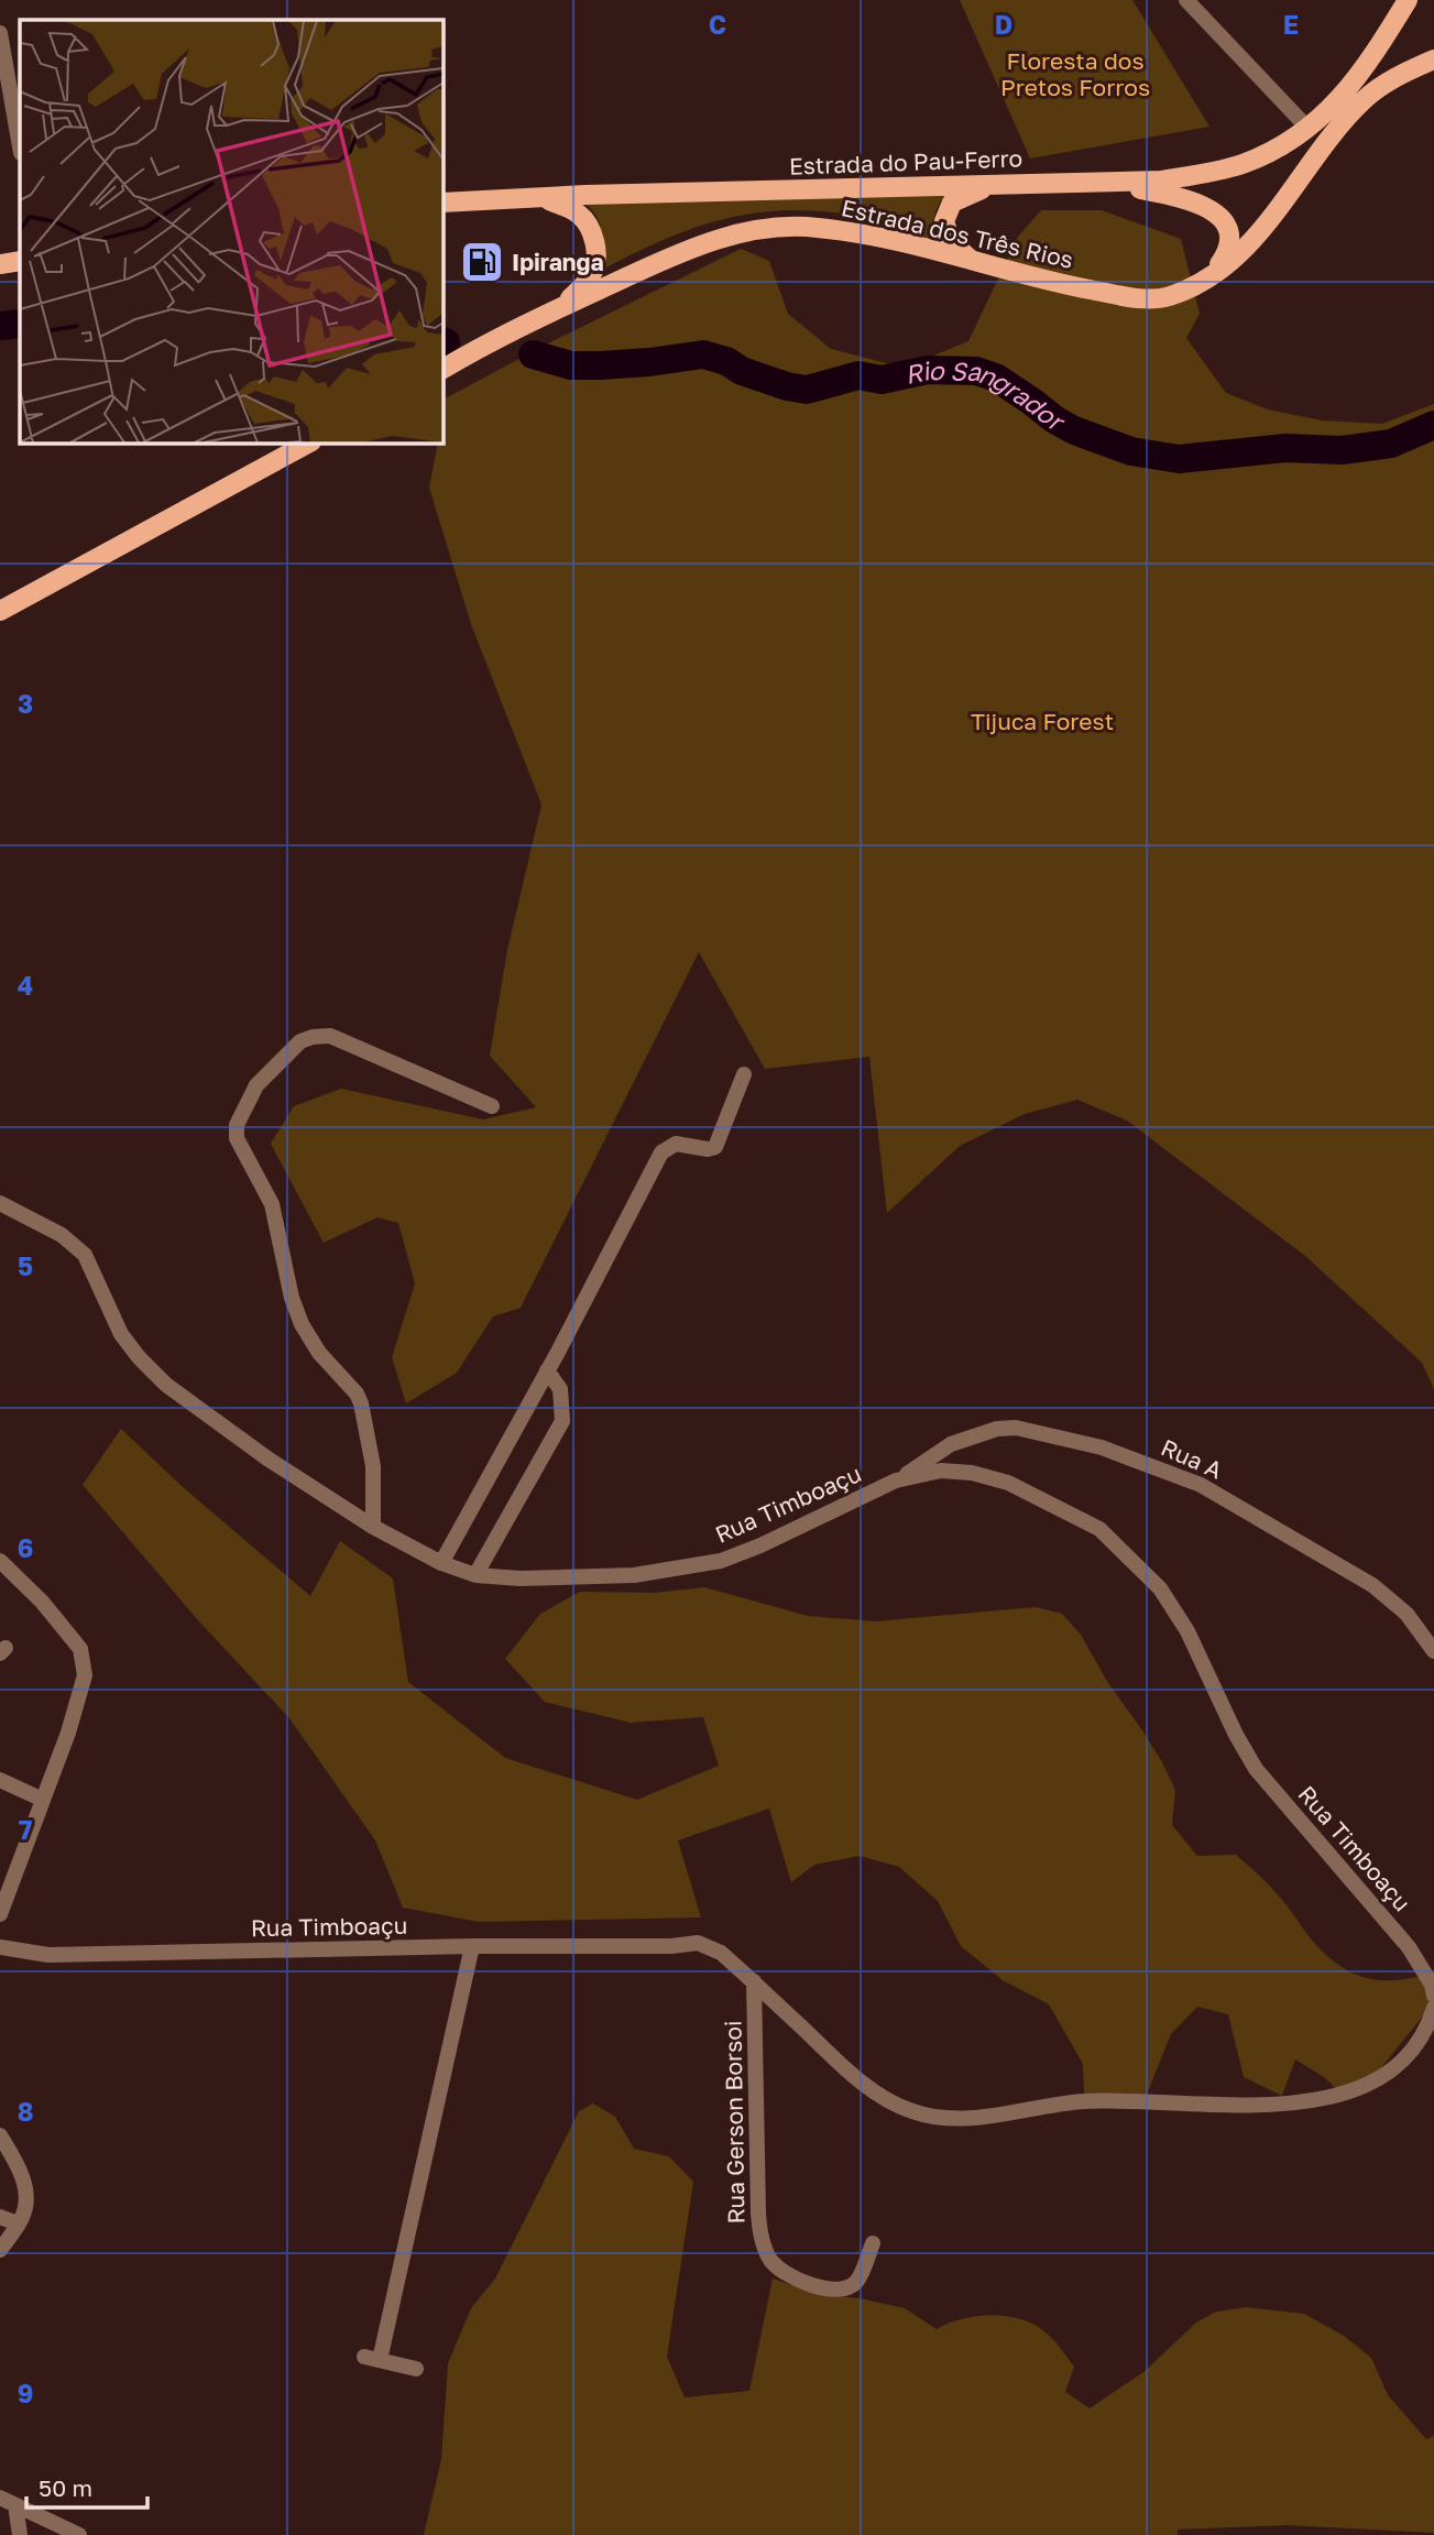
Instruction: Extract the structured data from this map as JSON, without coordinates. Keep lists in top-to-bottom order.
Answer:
{
  "streets": {
    "main road": ["Estrada do Pau-Ferro", "Estrada dos Três Rios"],
    "street": ["Rua A", "Rua Timboaçu", "Rua Gerson Borsoi"]
  },
  "crossings": [
    ["Estrada do Pau-Ferro", "Estrada dos Três Rios"],
    ["Rua A", "Rua Timboaçu"],
    ["Rua Timboaçu", "Rua Gerson Borsoi"]
  ],
  "water": ["Rio Sangrador"],
  "parks": ["Floresta dos Pretos Forros", "Tijuca Forest"],
  "places": {
    "fuel station": ["Ipiranga"]
  },
  "scale_bar": "50 m",
  "grid": {
    "columns": ["C", "D", "E"],
    "rows": [
      "3",
      "4",
      "5",
      "6",
      "7",
      "8",
      "9"
    ]
  }
}
